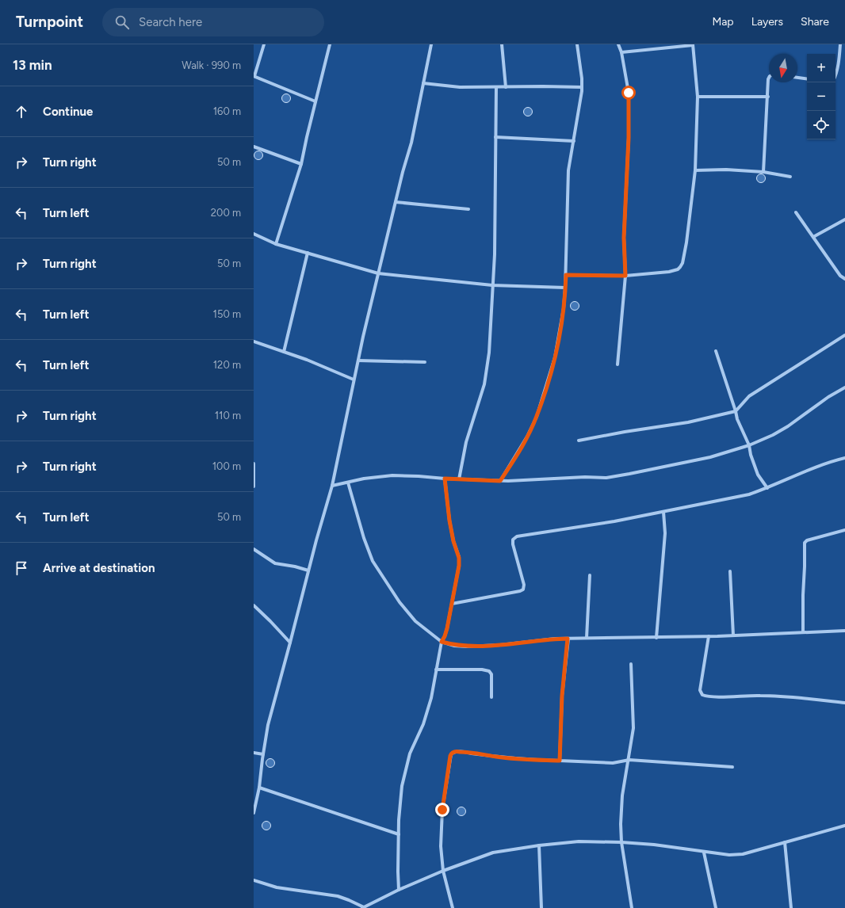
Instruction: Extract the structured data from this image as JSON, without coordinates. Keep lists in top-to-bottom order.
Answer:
{
  "north": "bottom",
  "page": {
    "header": "Turnpoint",
    "search": "Search here",
    "nav": ["Map", "Layers", "Share"],
    "heading": ["13 min", "Walk · 990 m"],
    "map_buttons": ["+", "−"],
    "list": [
      ["Continue", "160 m"],
      ["Turn right", "50 m"],
      ["Turn left", "200 m"],
      ["Turn right", "50 m"],
      ["Turn left", "150 m"],
      ["Turn left", "120 m"],
      ["Turn right", "110 m"],
      ["Turn right", "100 m"],
      ["Turn left", "50 m"],
      "Arrive at destination"
    ]
  }
}
